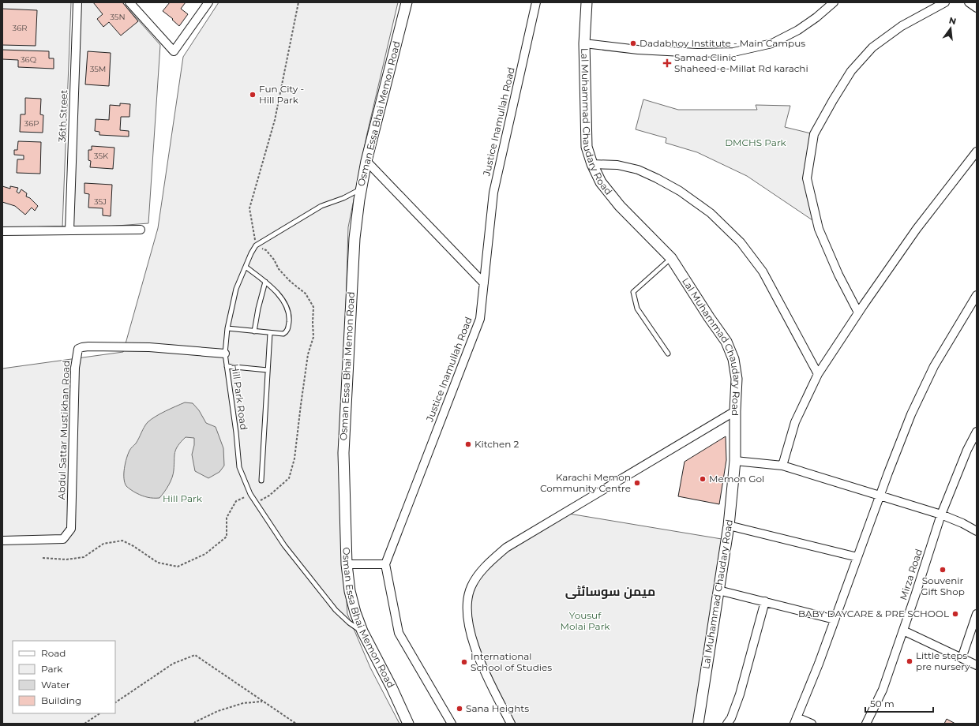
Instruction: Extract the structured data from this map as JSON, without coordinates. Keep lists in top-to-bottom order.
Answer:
{
  "streets": {
    "street": [
      "Osman Essa Bhai Memon Road",
      "36th Street",
      "Lal Muhammad Chaudary Road",
      "Justice Inamullah Road",
      "Abdul Sattar Mustikhan Road",
      "Mirza Road"
    ],
    "lane": ["Hill Park Road"]
  },
  "crossings": [
    ["Osman Essa Bhai Memon Road", "Hill Park Road"],
    ["Hill Park Road", "Abdul Sattar Mustikhan Road"]
  ],
  "districts": ["میمن سوسائٹی"],
  "parks": ["DMCHS Park", "Hill Park", "Yousuf Molai Park"],
  "places": {
    "other": [
      "Dadabhoy Institute - Main Campus",
      "Fun City - Hill Park",
      "Kitchen 2",
      "Memon Gol",
      "Karachi Memon Community Centre",
      "Souvenir Gift Shop",
      "BABY DAYCARE & PRE SCHOOL",
      "Little steps pre nursery",
      "International School of Studies",
      "Sana Heights"
    ],
    "health": ["Samad Clinic Shaheed-e-Millat Rd karachi"]
  },
  "house_numbers": [
    "35N",
    "36R",
    "36Q",
    "35M",
    "36P",
    "35K",
    "35J"
  ],
  "legend": [
    "Road",
    "Park",
    "Water",
    "Building"
  ],
  "scale_bar": "50 m",
  "north": "top"
}
